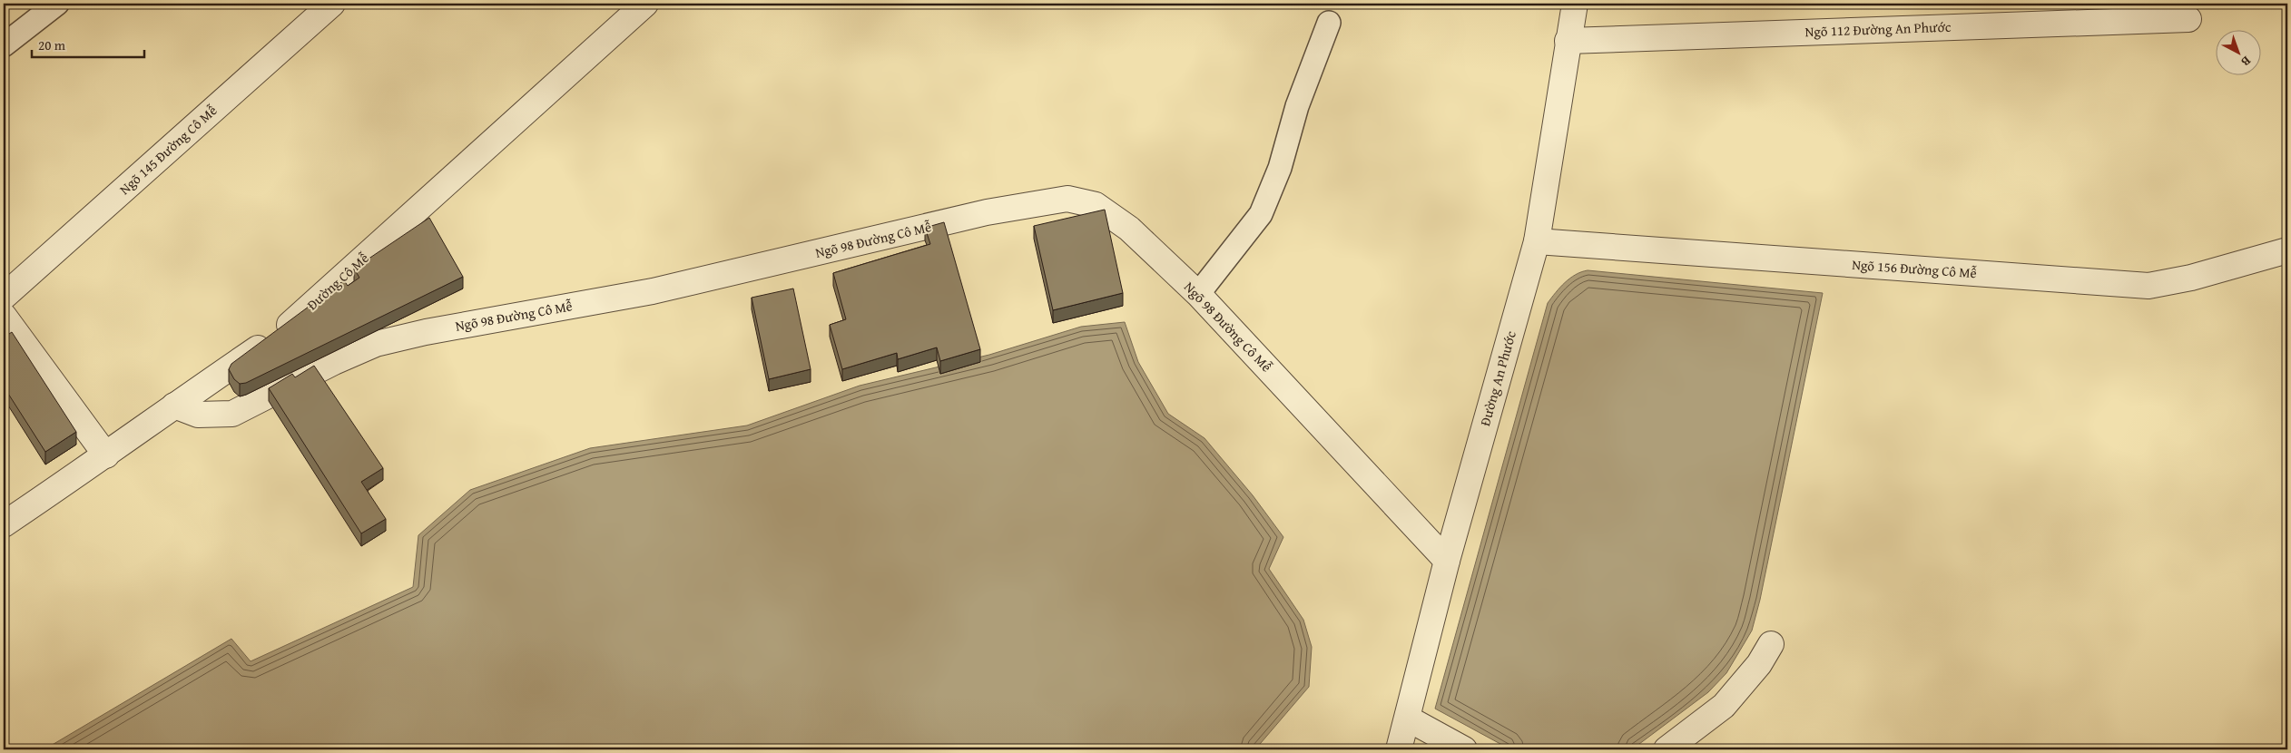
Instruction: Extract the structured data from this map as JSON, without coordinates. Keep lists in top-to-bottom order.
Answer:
{
  "streets": {
    "street": [
      "Ngõ 112 Đường An Phước",
      "Ngõ 145 Đường Cô Mễ",
      "Ngõ 98 Đường Cô Mễ",
      "Ngõ 156 Đường Cô Mễ",
      "Đường Cô Mễ",
      "Đường An Phước"
    ]
  },
  "crossings": [
    ["Ngõ 112 Đường An Phước", "Đường An Phước"],
    ["Ngõ 98 Đường Cô Mễ", "Đường Cô Mễ"],
    ["Ngõ 98 Đường Cô Mễ", "Đường An Phước"],
    ["Ngõ 156 Đường Cô Mễ", "Đường An Phước"]
  ],
  "scale_bar": "20 m",
  "north": "bottom right"
}
